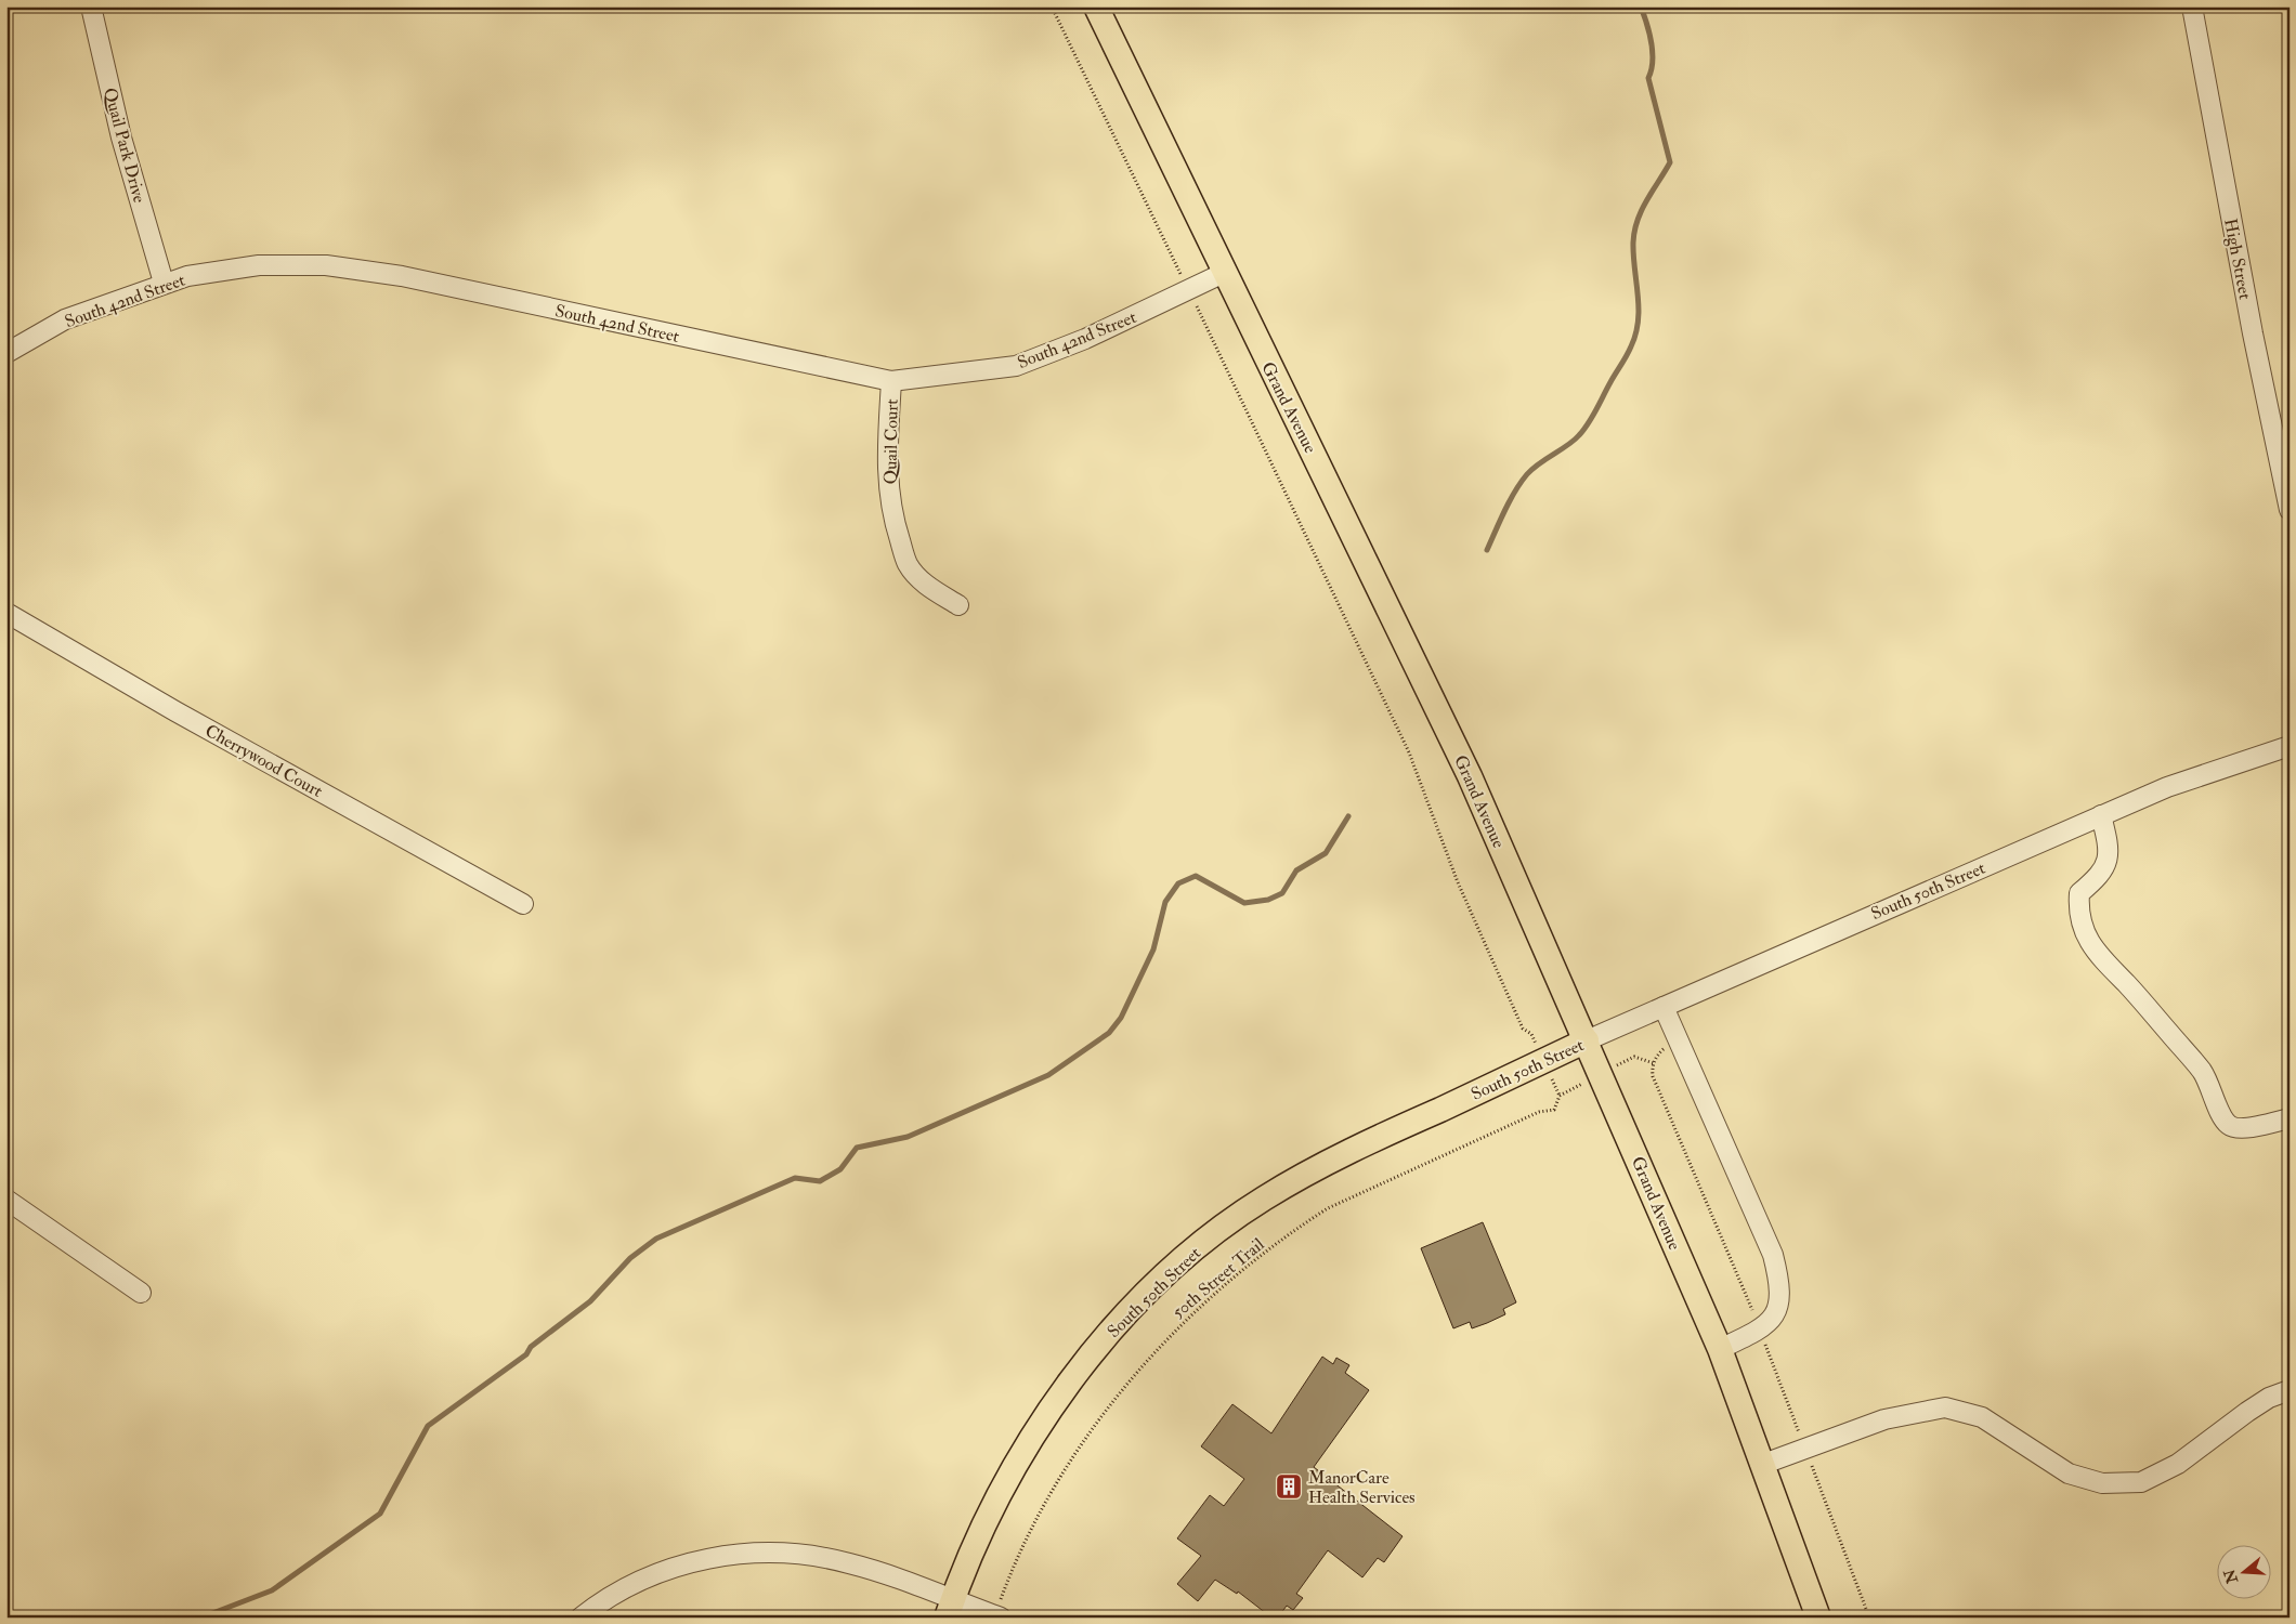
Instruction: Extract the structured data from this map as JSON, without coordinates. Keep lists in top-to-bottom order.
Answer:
{
  "streets": {
    "main road": ["Grand Avenue", "South 50th Street"],
    "street": [
      "Quail Park Drive",
      "High Street",
      "South 42nd Street",
      "Quail Court",
      "Cherrywood Court"
    ],
    "path": ["50th Street Trail"]
  },
  "crossings": [
    ["Quail Park Drive", "South 42nd Street"],
    ["South 42nd Street", "Grand Avenue"],
    ["South 42nd Street", "Quail Court"],
    ["Grand Avenue", "South 50th Street"]
  ],
  "places": {
    "building": ["ManorCare Health Services"]
  },
  "north": "left"
}
